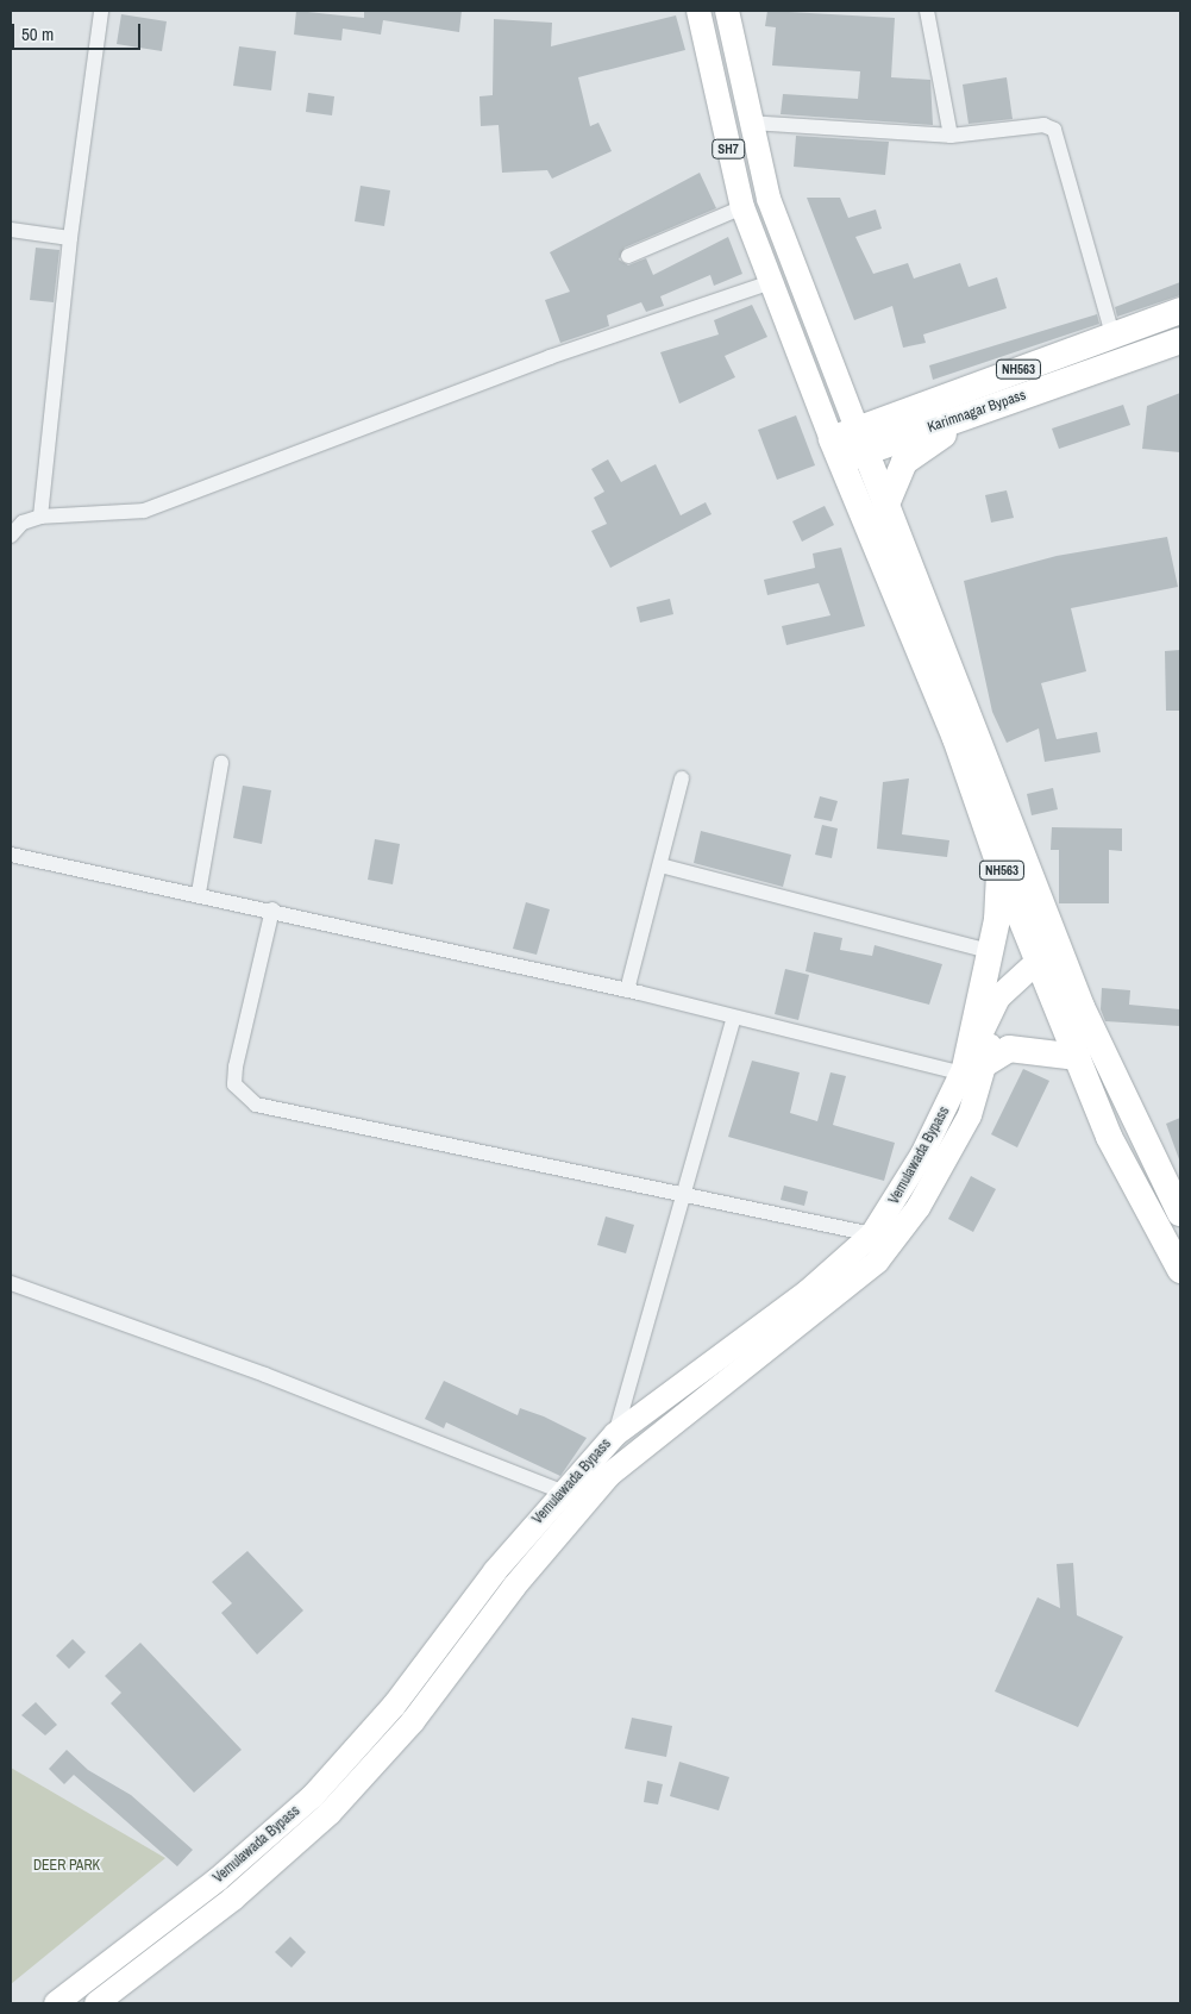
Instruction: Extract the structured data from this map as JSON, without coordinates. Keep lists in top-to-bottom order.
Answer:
{
  "streets": {
    "highway": ["NH563", "Karimnagar Bypass"],
    "main road": ["SH7", "Vemulawada Bypass"]
  },
  "crossings": [
    ["SH7", "NH563"],
    ["SH7", "Karimnagar Bypass"],
    ["NH563", "Karimnagar Bypass"],
    ["NH563", "Vemulawada Bypass"]
  ],
  "parks": ["DEER PARK"],
  "scale_bar": "50 m"
}
